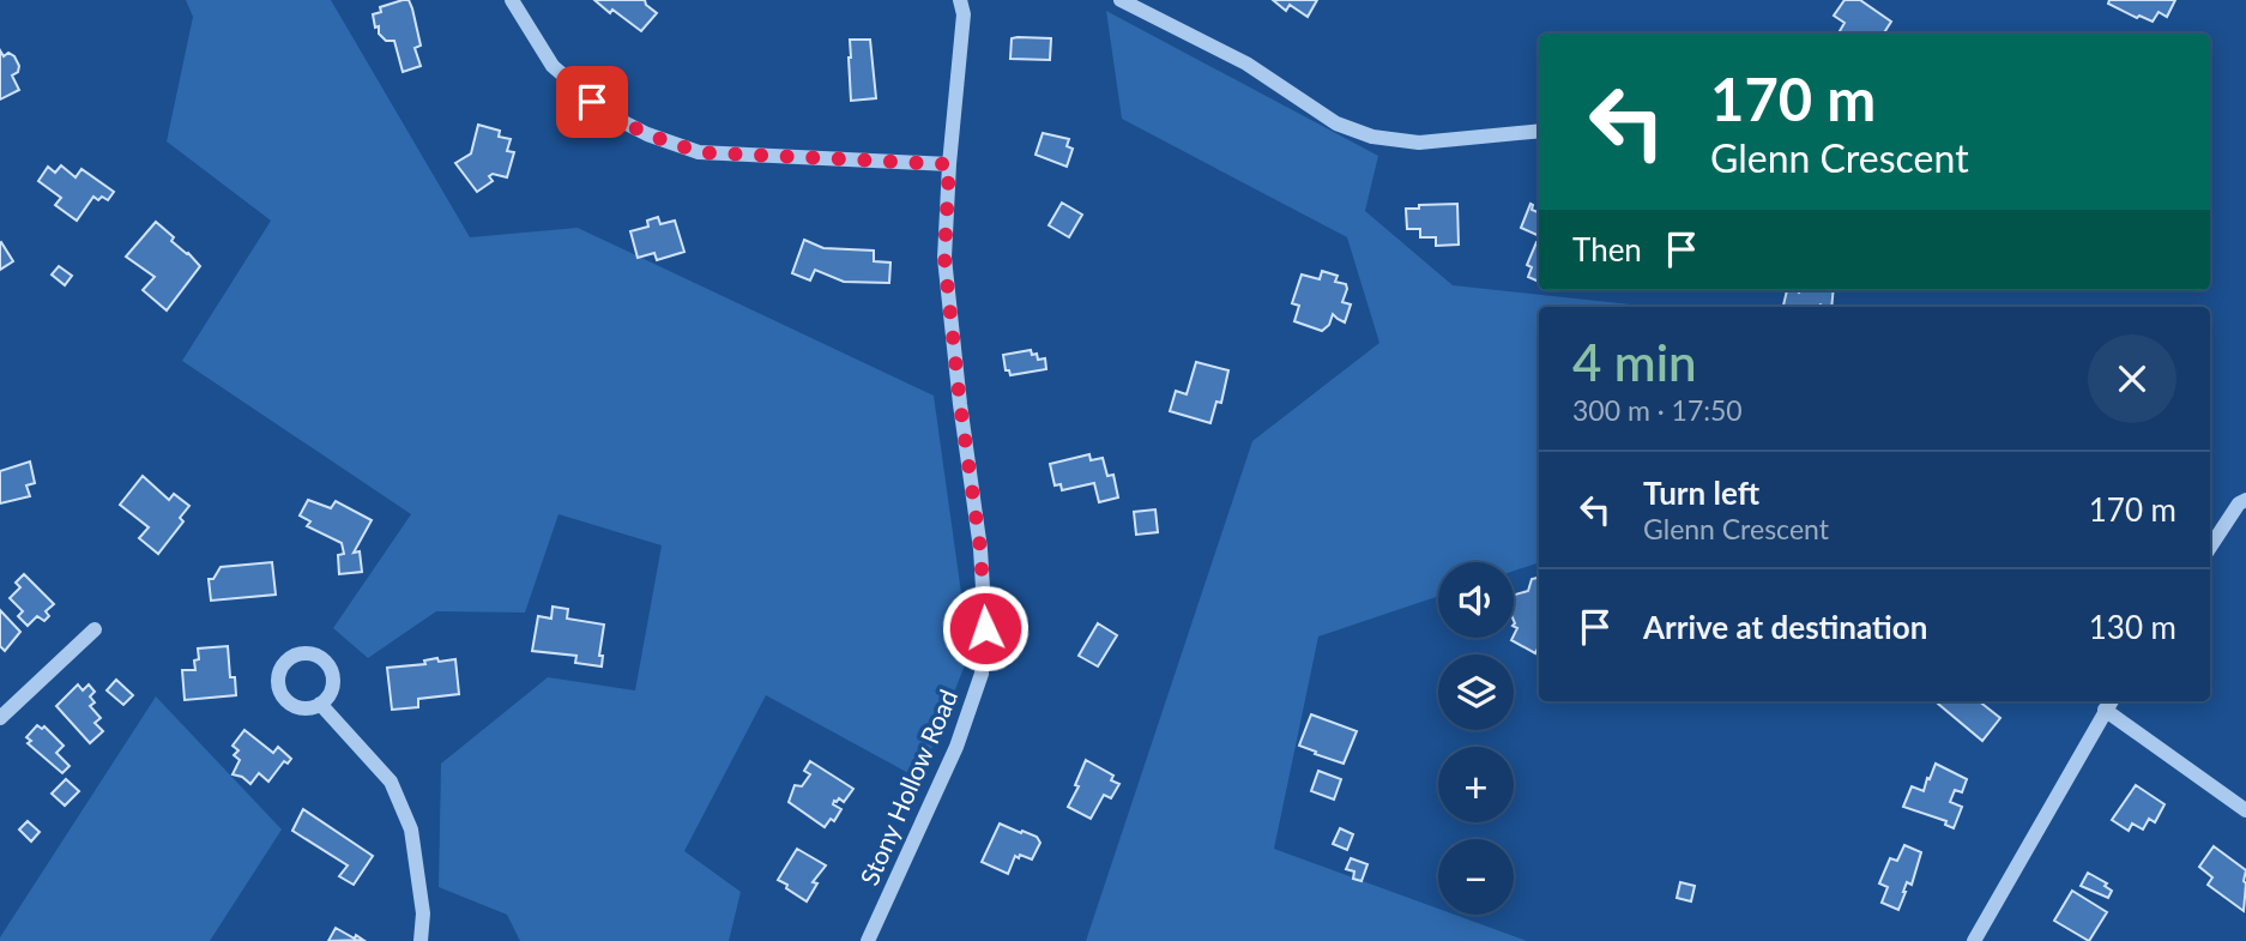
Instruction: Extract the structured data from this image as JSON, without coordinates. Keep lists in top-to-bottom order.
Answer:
{
  "streets": {
    "street": ["Stony Hollow Road"]
  },
  "page": {
    "turn": ["170 m", "Glenn Crescent"],
    "then": "Then",
    "heading": ["4 min", "300 m · 17:50"],
    "list": [
      {
        "name": "Turn left",
        "note": "Glenn Crescent",
        "value": "170 m"
      },
      {
        "name": "Arrive at destination",
        "value": "130 m"
      }
    ],
    "map_buttons": ["+", "−"]
  }
}
